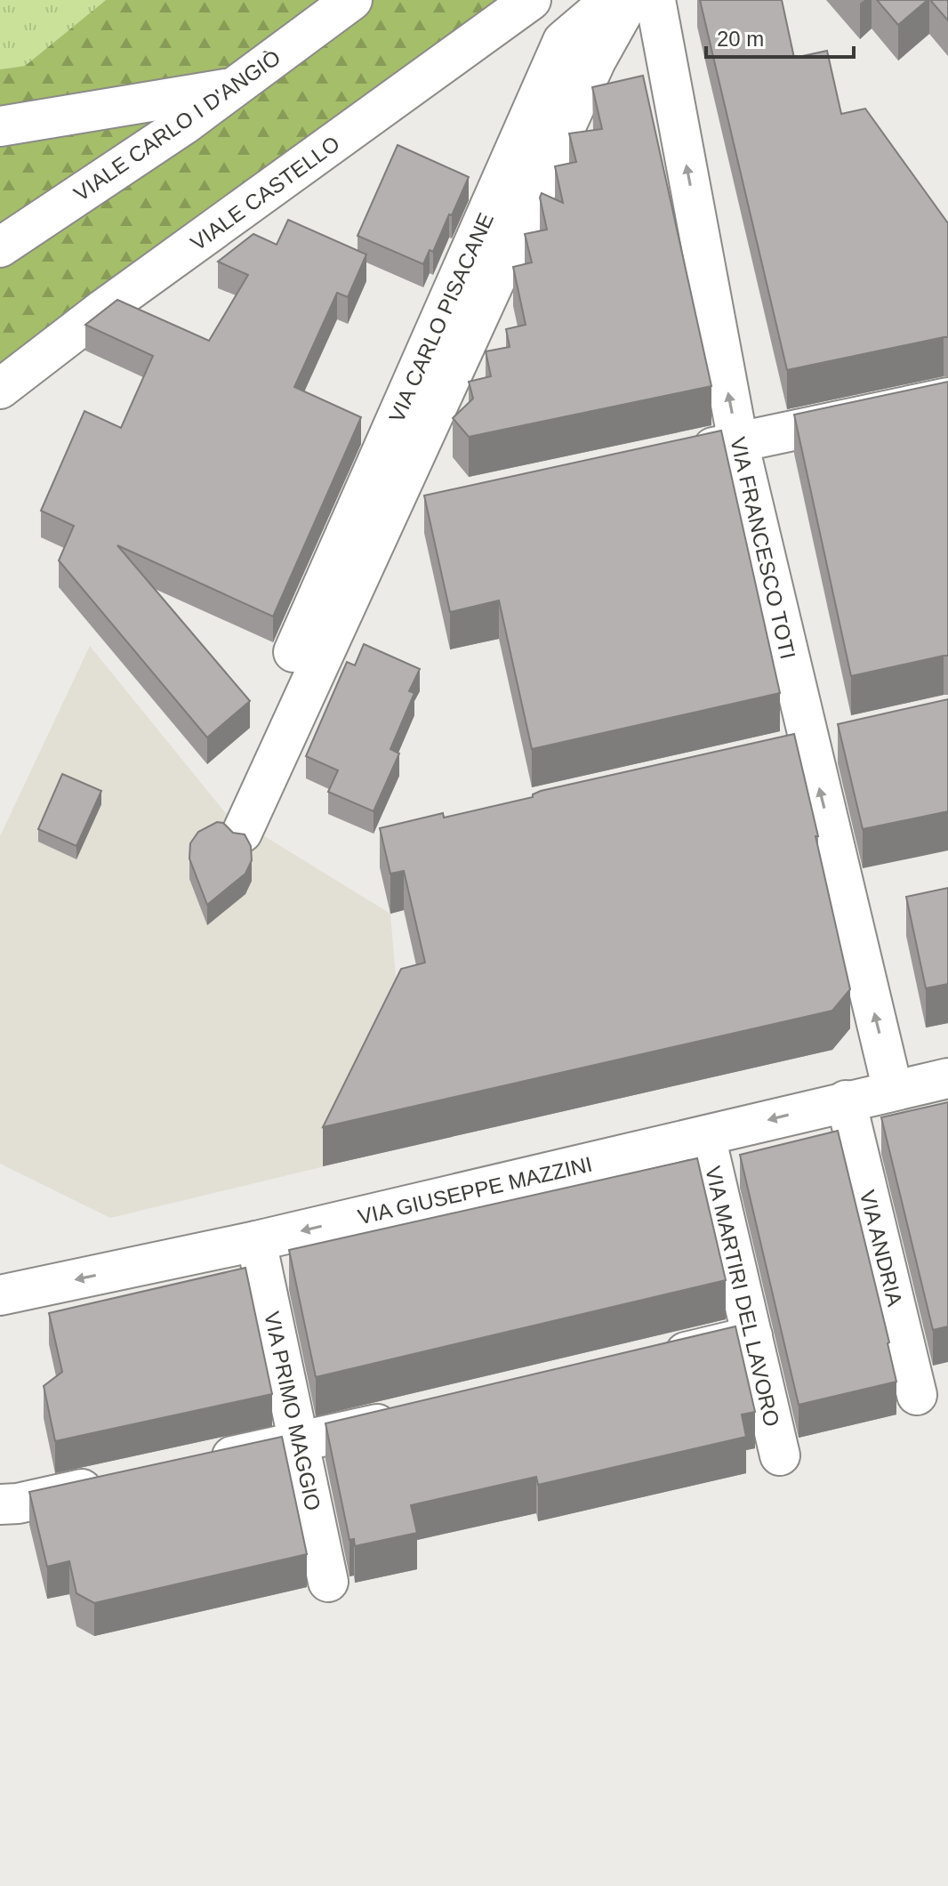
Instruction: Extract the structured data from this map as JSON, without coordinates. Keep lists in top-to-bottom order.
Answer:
{
  "streets": {
    "street": [
      "VIALE CARLO I D'ANGIÒ",
      "VIALE CASTELLO",
      "VIA CARLO PISACANE",
      "VIA FRANCESCO TOTI",
      "VIA GIUSEPPE MAZZINI",
      "VIA ANDRIA",
      "VIA MARTIRI DEL LAVORO",
      "VIA PRIMO MAGGIO"
    ]
  },
  "crossings": [
    ["VIA FRANCESCO TOTI", "VIA GIUSEPPE MAZZINI"],
    ["VIA GIUSEPPE MAZZINI", "VIA ANDRIA"],
    ["VIA GIUSEPPE MAZZINI", "VIA MARTIRI DEL LAVORO"],
    ["VIA GIUSEPPE MAZZINI", "VIA PRIMO MAGGIO"]
  ],
  "one_way": ["VIA FRANCESCO TOTI"],
  "scale_bar": "20 m"
}
